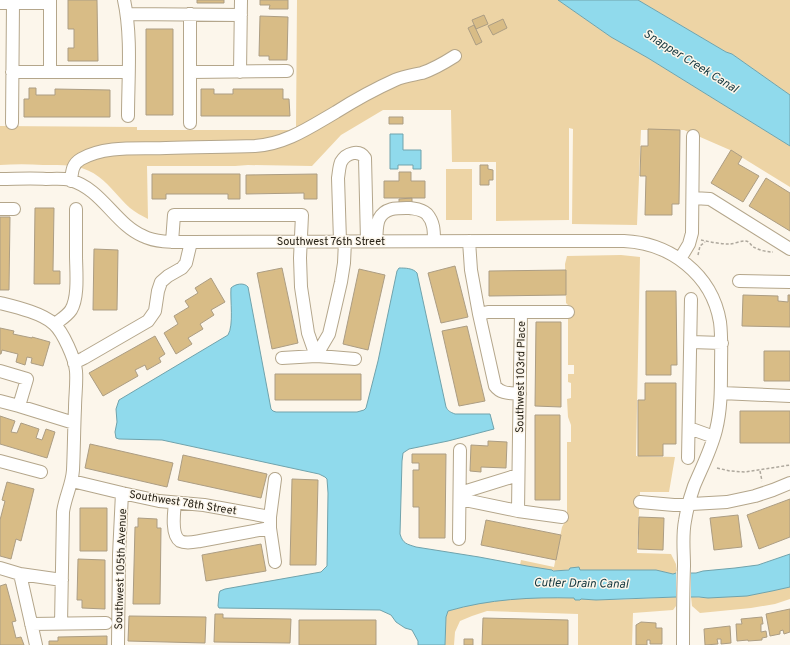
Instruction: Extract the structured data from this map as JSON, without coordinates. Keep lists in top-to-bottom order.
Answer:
{
  "streets": {
    "street": [
      "Southwest 76th Street",
      "Southwest 103rd Place",
      "Southwest 78th Street",
      "Southwest 105th Avenue"
    ]
  },
  "crossings": [
    ["Southwest 78th Street", "Southwest 105th Avenue"]
  ],
  "water": ["Snapper Creek Canal", "Cutler Drain Canal"]
}
